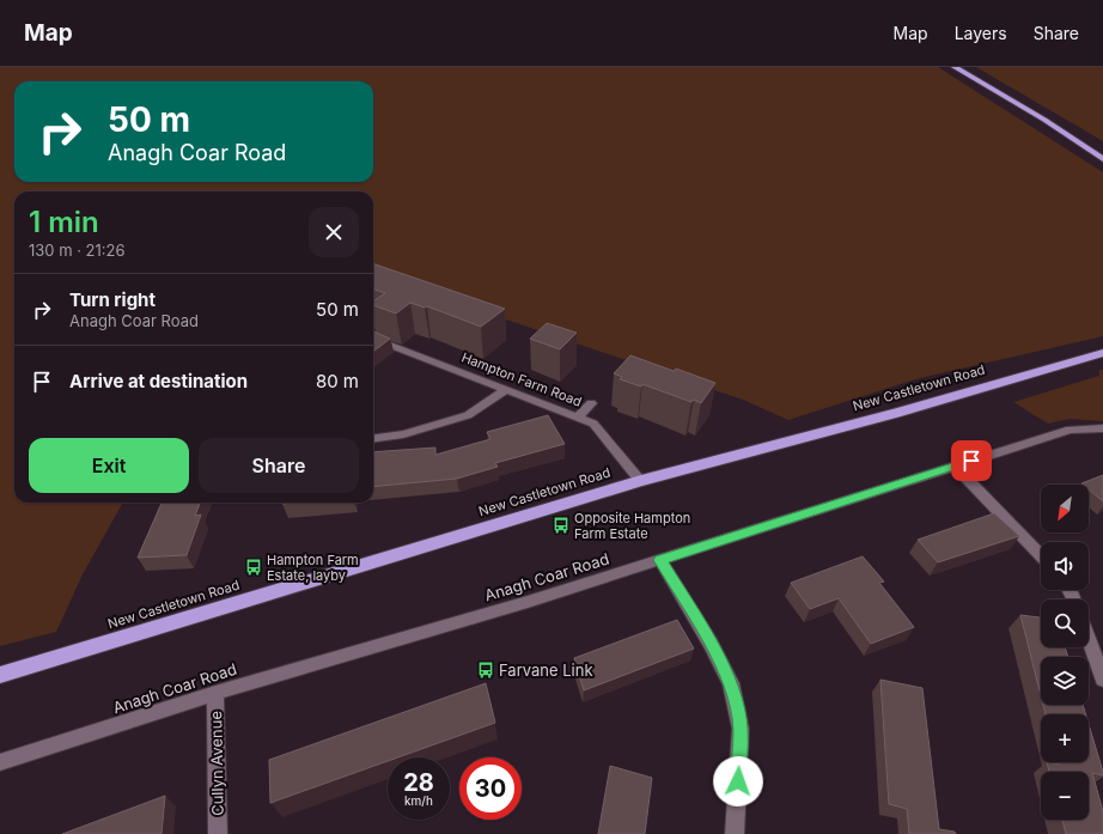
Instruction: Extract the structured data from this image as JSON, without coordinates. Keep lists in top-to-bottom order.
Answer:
{
  "streets": {
    "highway": ["New Castletown Road"],
    "street": ["Hampton Farm Road", "Anagh Coar Road", "Cullyn Avenue"]
  },
  "crossings": [
    ["Hampton Farm Road", "New Castletown Road"],
    ["Anagh Coar Road", "Cullyn Avenue"]
  ],
  "places": {
    "bus stop": ["Opposite Hampton Farm Estate", "Hampton Farm Estate, layby", "Farvane Link"]
  },
  "north": "bottom left",
  "page": {
    "header": "Map",
    "nav": ["Map", "Layers", "Share"],
    "turn": ["50 m", "Anagh Coar Road"],
    "heading": ["1 min", "130 m · 21:26"],
    "list": [
      {
        "name": "Turn right",
        "note": "Anagh Coar Road",
        "value": "50 m"
      },
      {
        "name": "Arrive at destination",
        "value": "80 m"
      }
    ],
    "buttons": ["Exit", "Share"],
    "map_buttons": ["+", "−"],
    "speed": "28 km/h",
    "limit": "30"
  }
}
